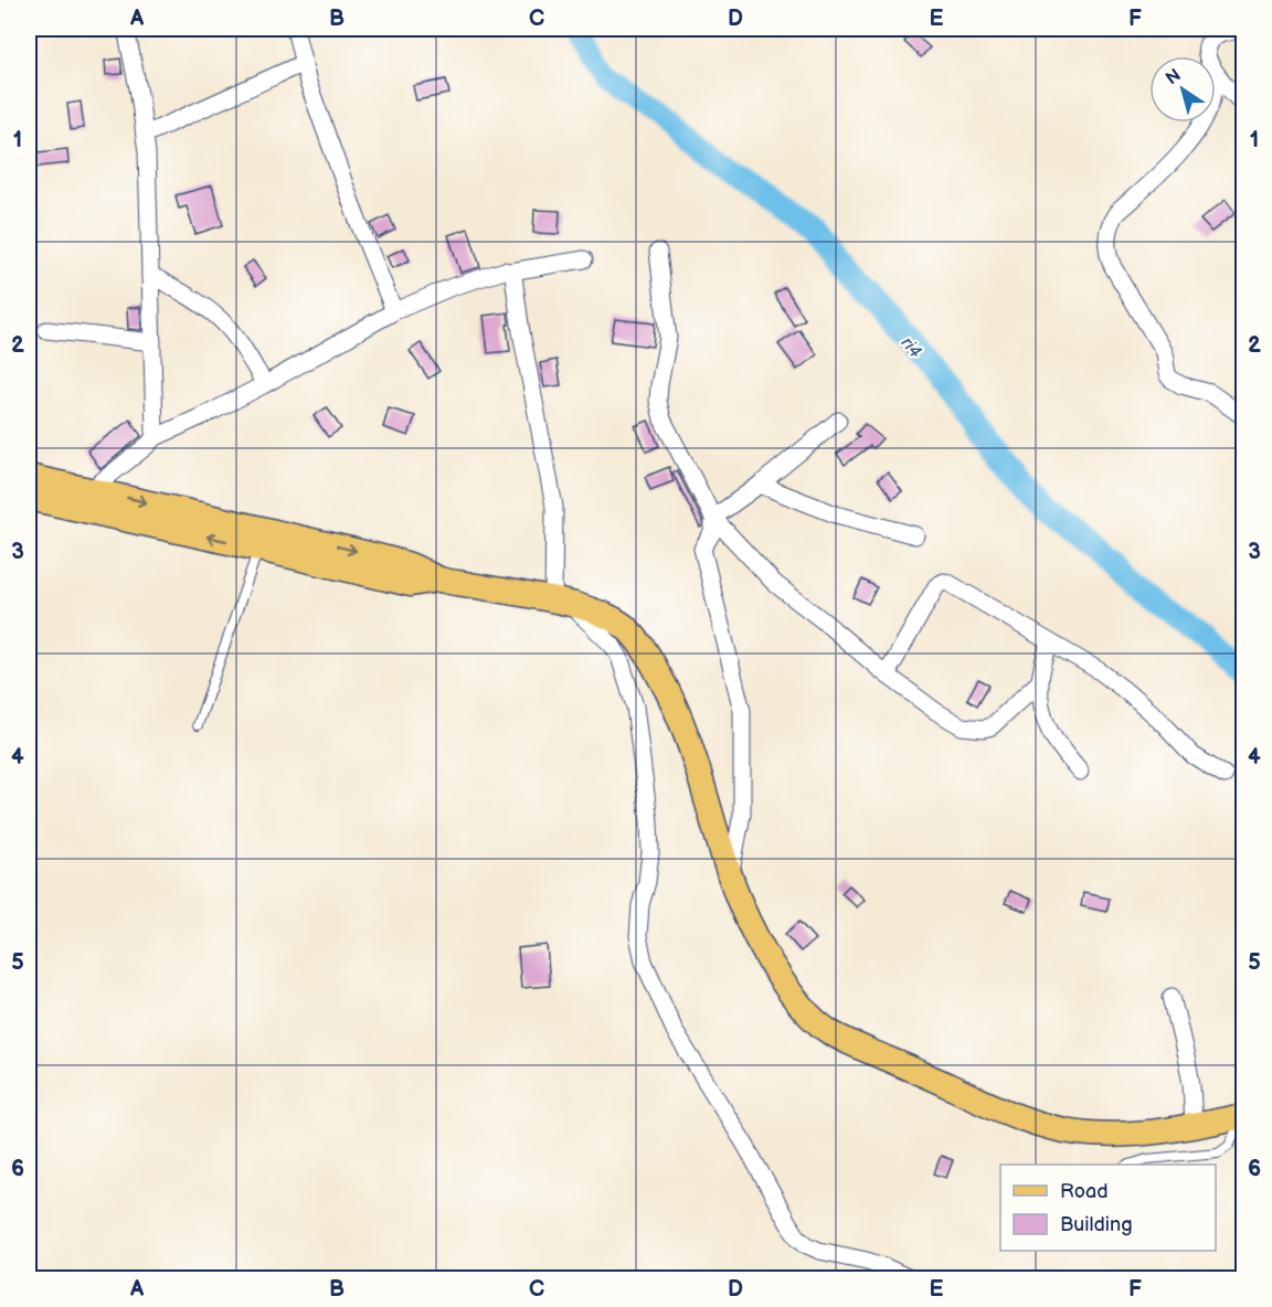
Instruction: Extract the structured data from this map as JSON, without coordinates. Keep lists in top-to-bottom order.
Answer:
{
  "water": ["ri4"],
  "legend": ["Road", "Building"],
  "north": "top left",
  "grid": {
    "columns": [
      "A",
      "B",
      "C",
      "D",
      "E",
      "F"
    ],
    "rows": [
      "1",
      "2",
      "3",
      "4",
      "5",
      "6"
    ]
  }
}
